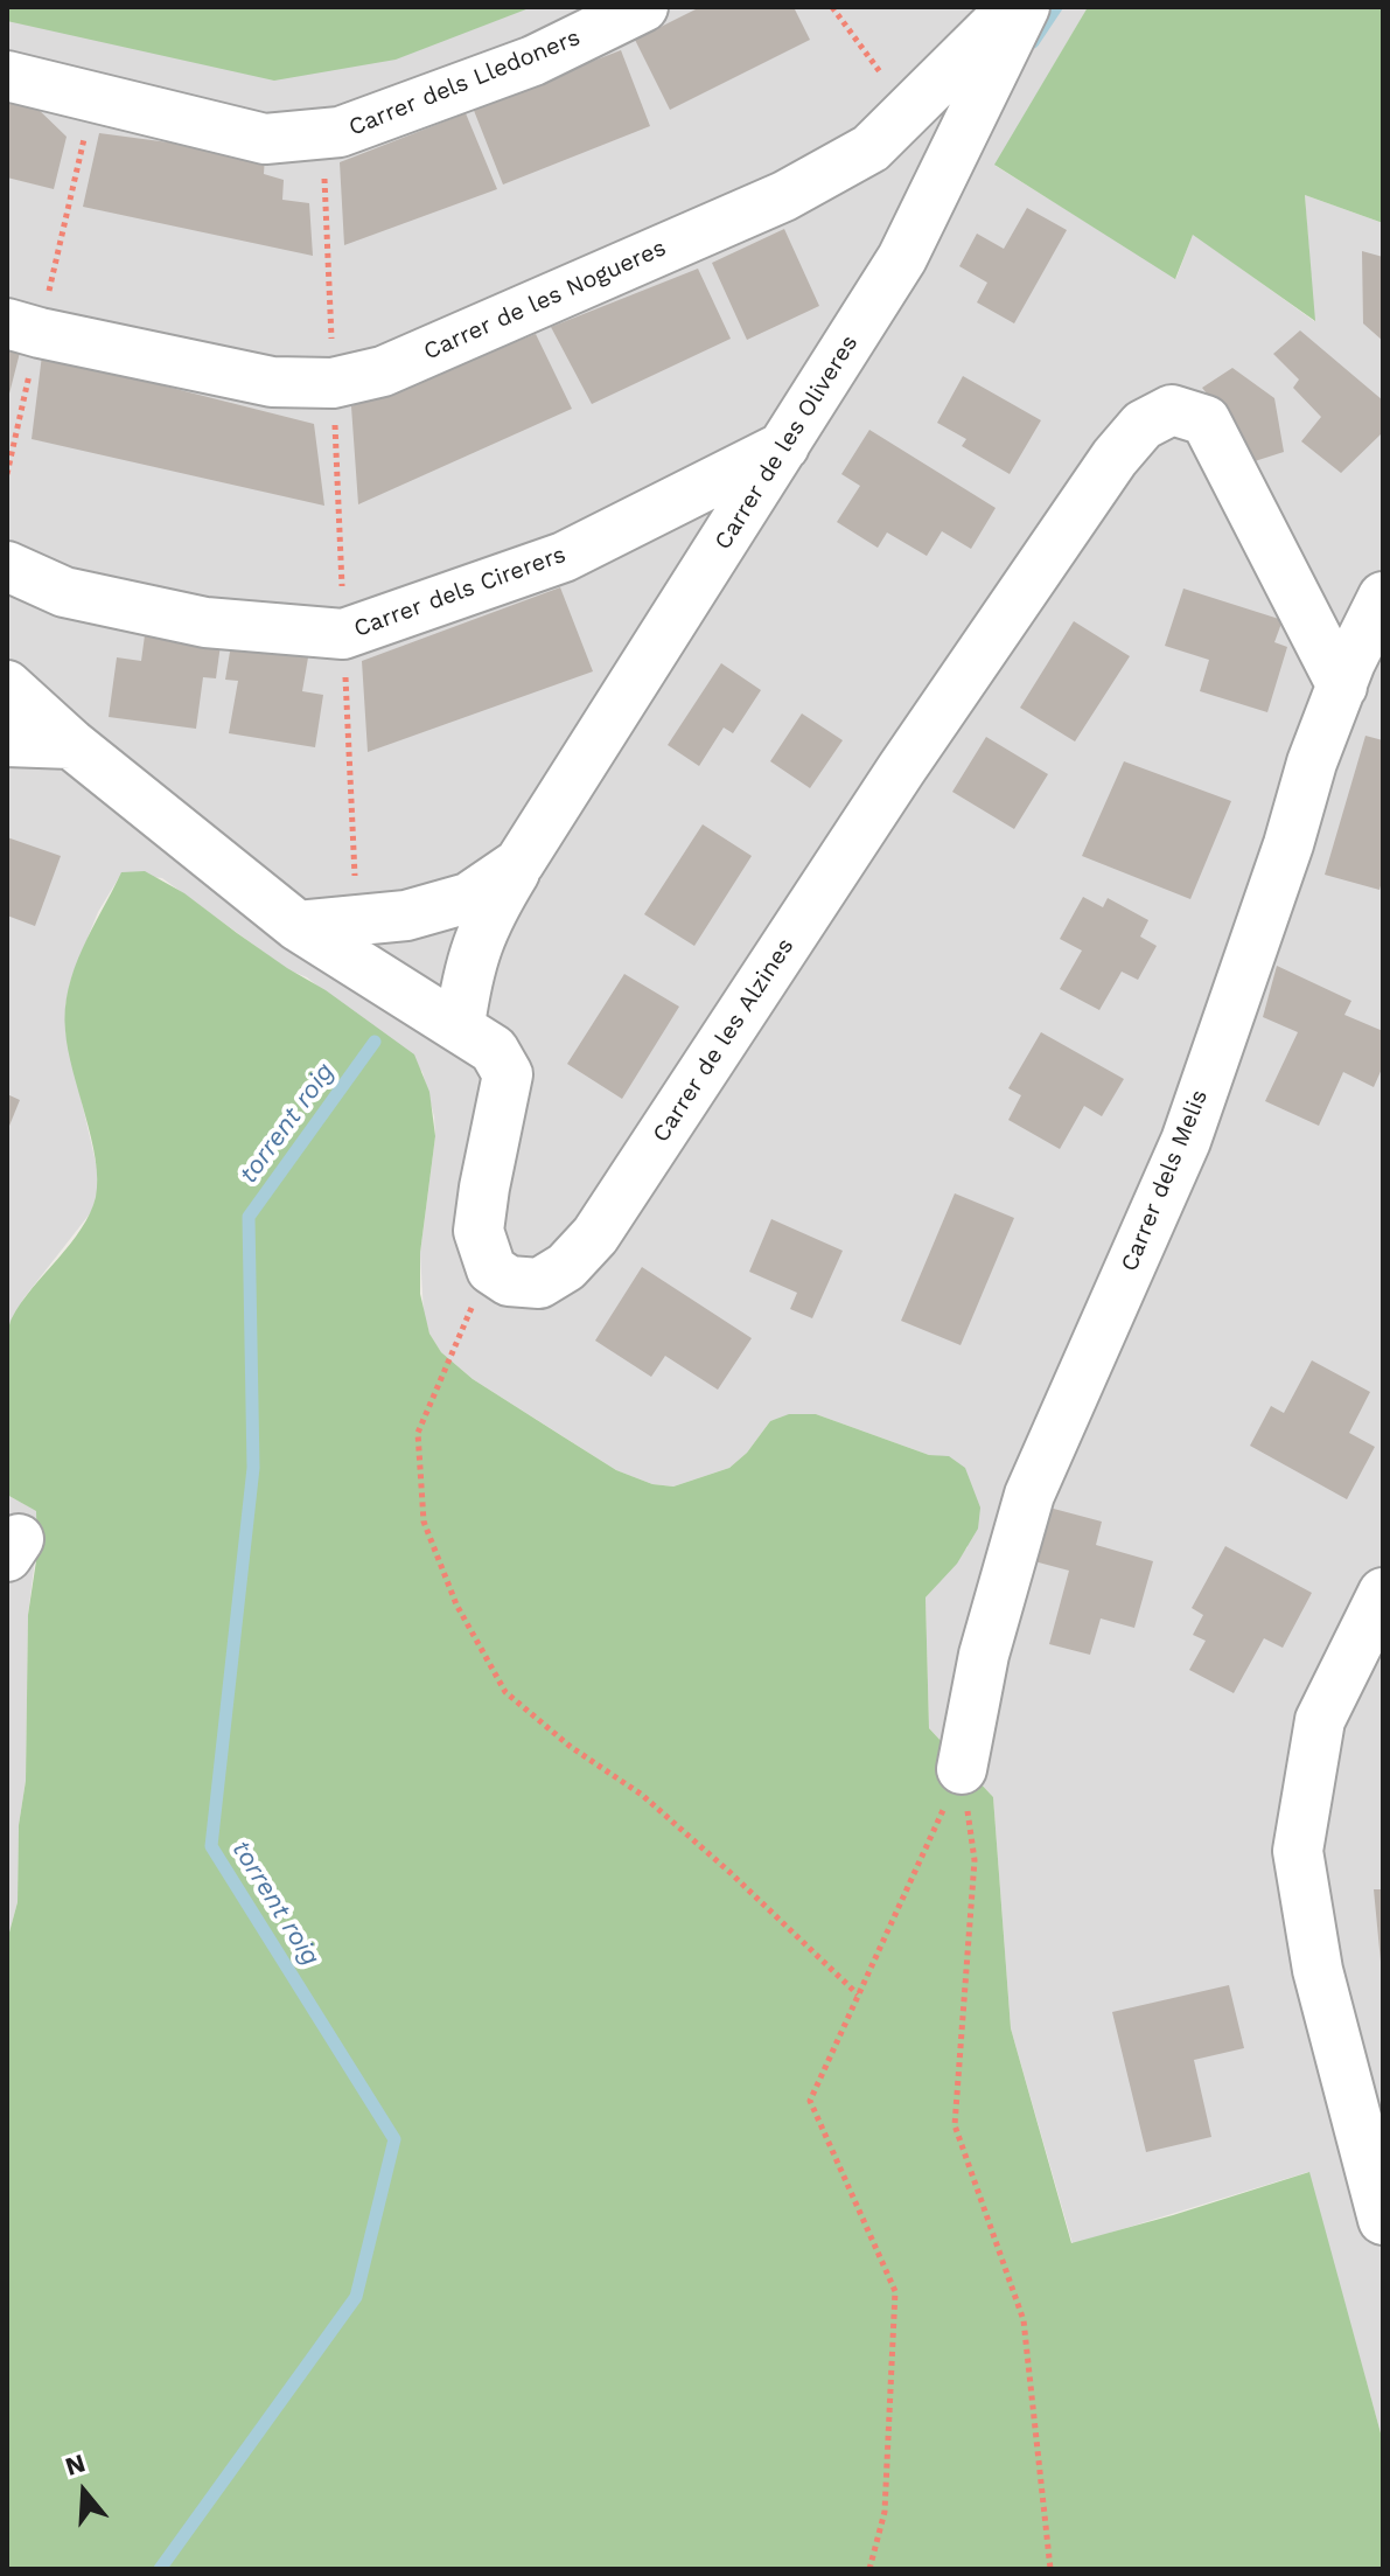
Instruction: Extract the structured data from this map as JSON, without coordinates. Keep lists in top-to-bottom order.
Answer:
{
  "streets": {
    "street": [
      "Carrer dels Lledoners",
      "Carrer de les Nogueres",
      "Carrer de les Oliveres",
      "Carrer dels Cirerers",
      "Carrer de les Alzines",
      "Carrer dels Melis"
    ]
  },
  "crossings": [
    ["Carrer de les Oliveres", "Carrer dels Cirerers"],
    ["Carrer de les Alzines", "Carrer dels Melis"]
  ],
  "water": ["torrent roig"],
  "north": "top"
}
